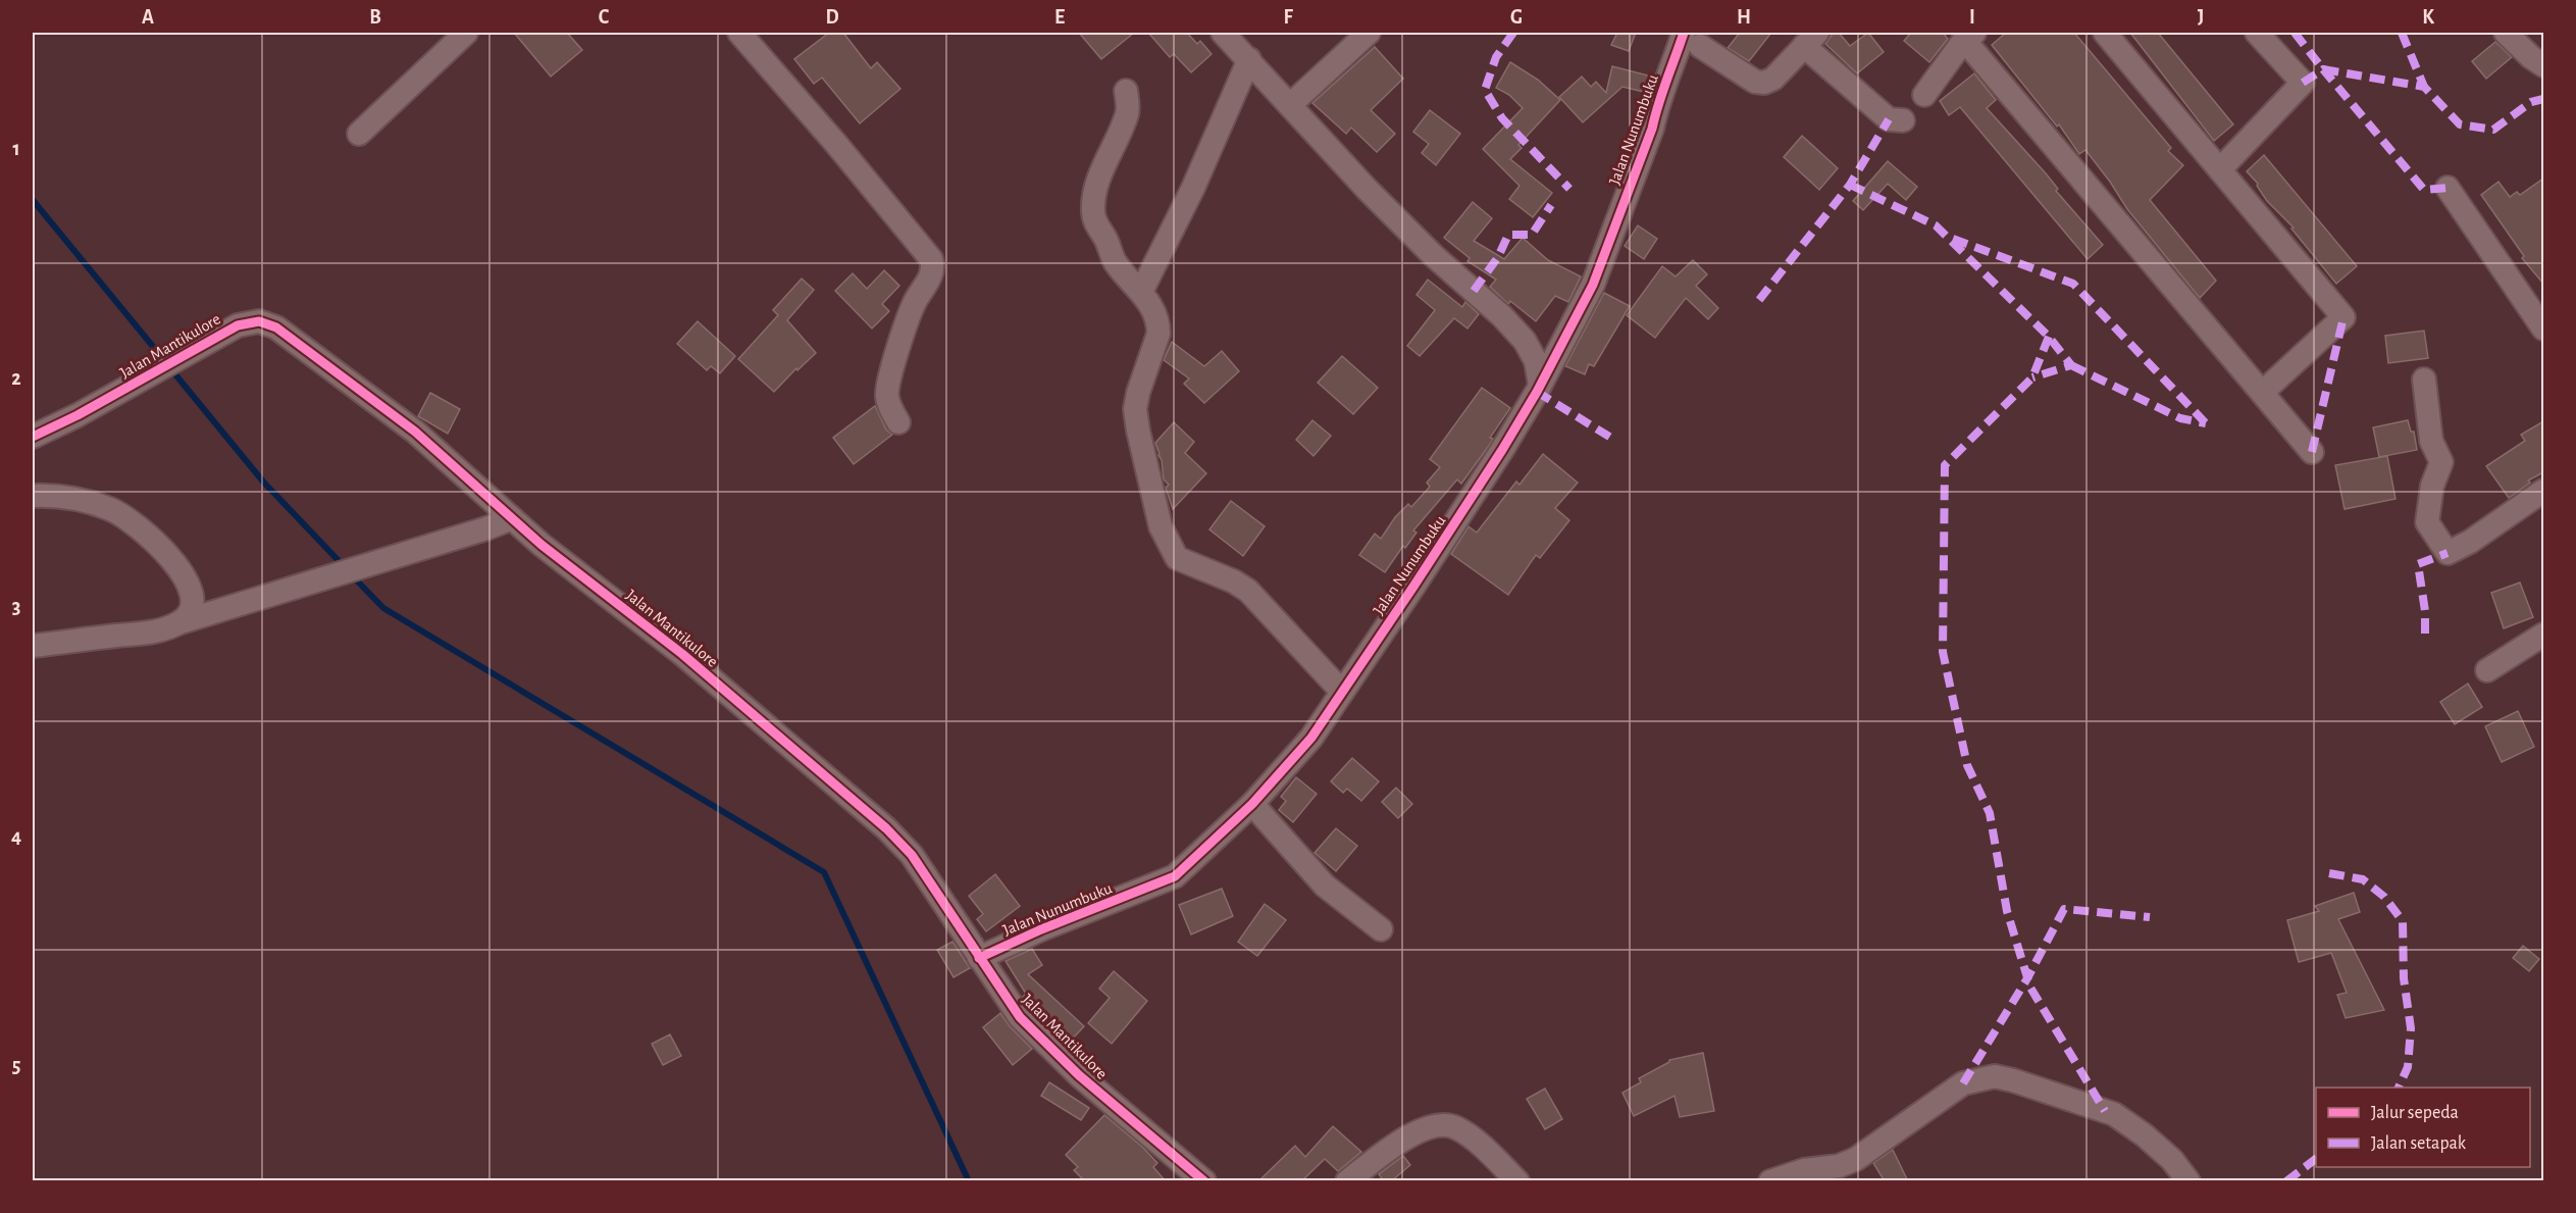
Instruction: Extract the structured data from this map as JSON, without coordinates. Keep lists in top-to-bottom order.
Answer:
{
  "streets": {
    "street": ["Jalan Nunumbuku", "Jalan Mantikulore"]
  },
  "crossings": [
    ["Jalan Nunumbuku", "Jalan Mantikulore"]
  ],
  "legend": ["Jalur sepeda", "Jalan setapak"],
  "grid": {
    "columns": [
      "A",
      "B",
      "C",
      "D",
      "E",
      "F",
      "G",
      "H",
      "I",
      "J",
      "K"
    ],
    "rows": [
      "1",
      "2",
      "3",
      "4",
      "5"
    ]
  }
}
